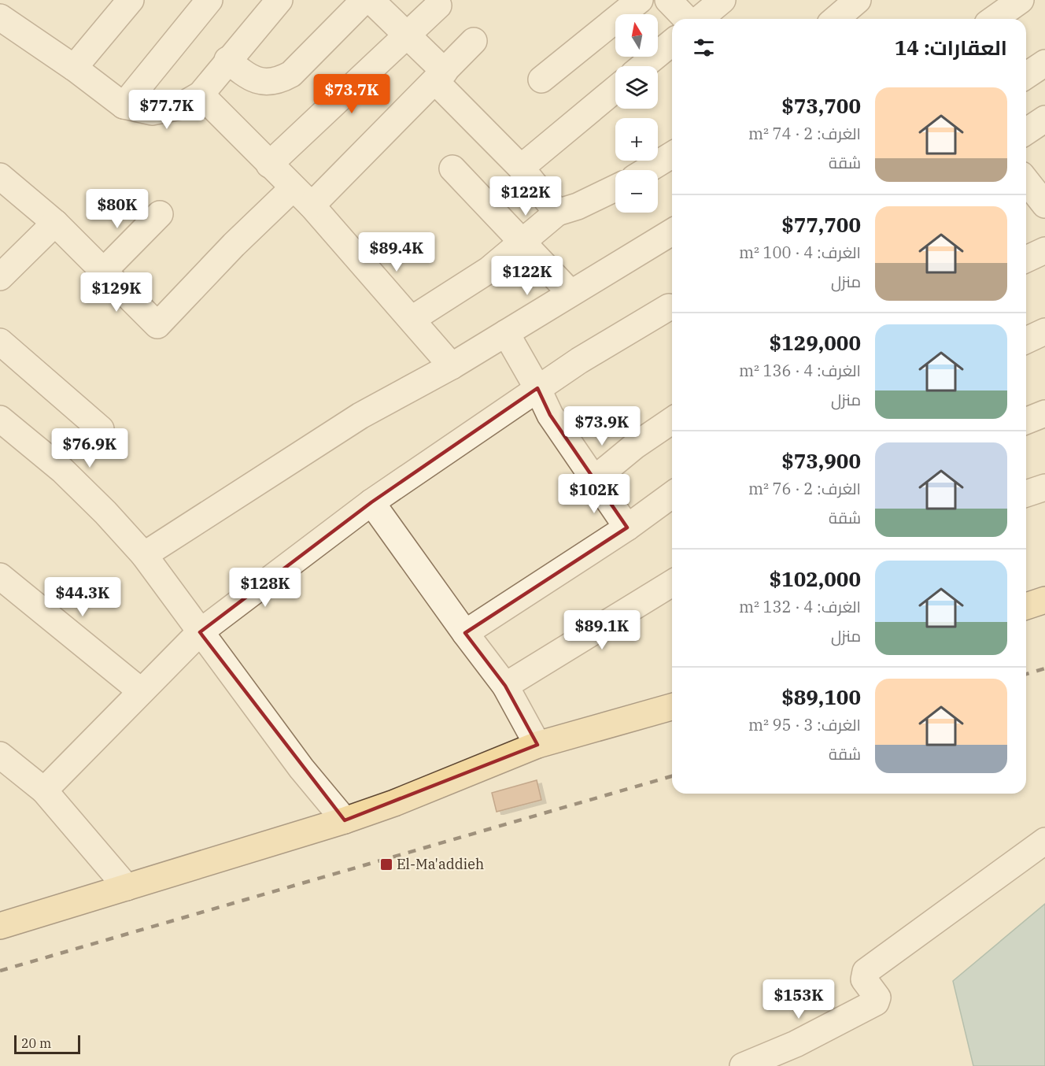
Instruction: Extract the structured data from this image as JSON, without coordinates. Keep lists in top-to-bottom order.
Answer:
{
  "places": {
    "transit": ["El-Ma'addieh"]
  },
  "scale_bar": "20 m",
  "north": "top",
  "page": {
    "map_buttons": ["+", "−"],
    "heading": "العقارات: 14",
    "price": [
      "$73.7K",
      "$77.7K",
      "$122K",
      "$80K",
      "$89.4K",
      "$122K",
      "$129K",
      "$73.9K",
      "$76.9K",
      "$102K",
      "$128K",
      "$44.3K",
      "$89.1K",
      "$153K"
    ],
    "list": [
      {
        "name": "$73,700",
        "note": "الغرف: 2 · 74 m² · شقة"
      },
      {
        "name": "$77,700",
        "note": "الغرف: 4 · 100 m² · منزل"
      },
      {
        "name": "$129,000",
        "note": "الغرف: 4 · 136 m² · منزل"
      },
      {
        "name": "$73,900",
        "note": "الغرف: 2 · 76 m² · شقة"
      },
      {
        "name": "$102,000",
        "note": "الغرف: 4 · 132 m² · منزل"
      },
      {
        "name": "$89,100",
        "note": "الغرف: 3 · 95 m² · شقة"
      }
    ],
    "scale": "20 m"
  }
}
